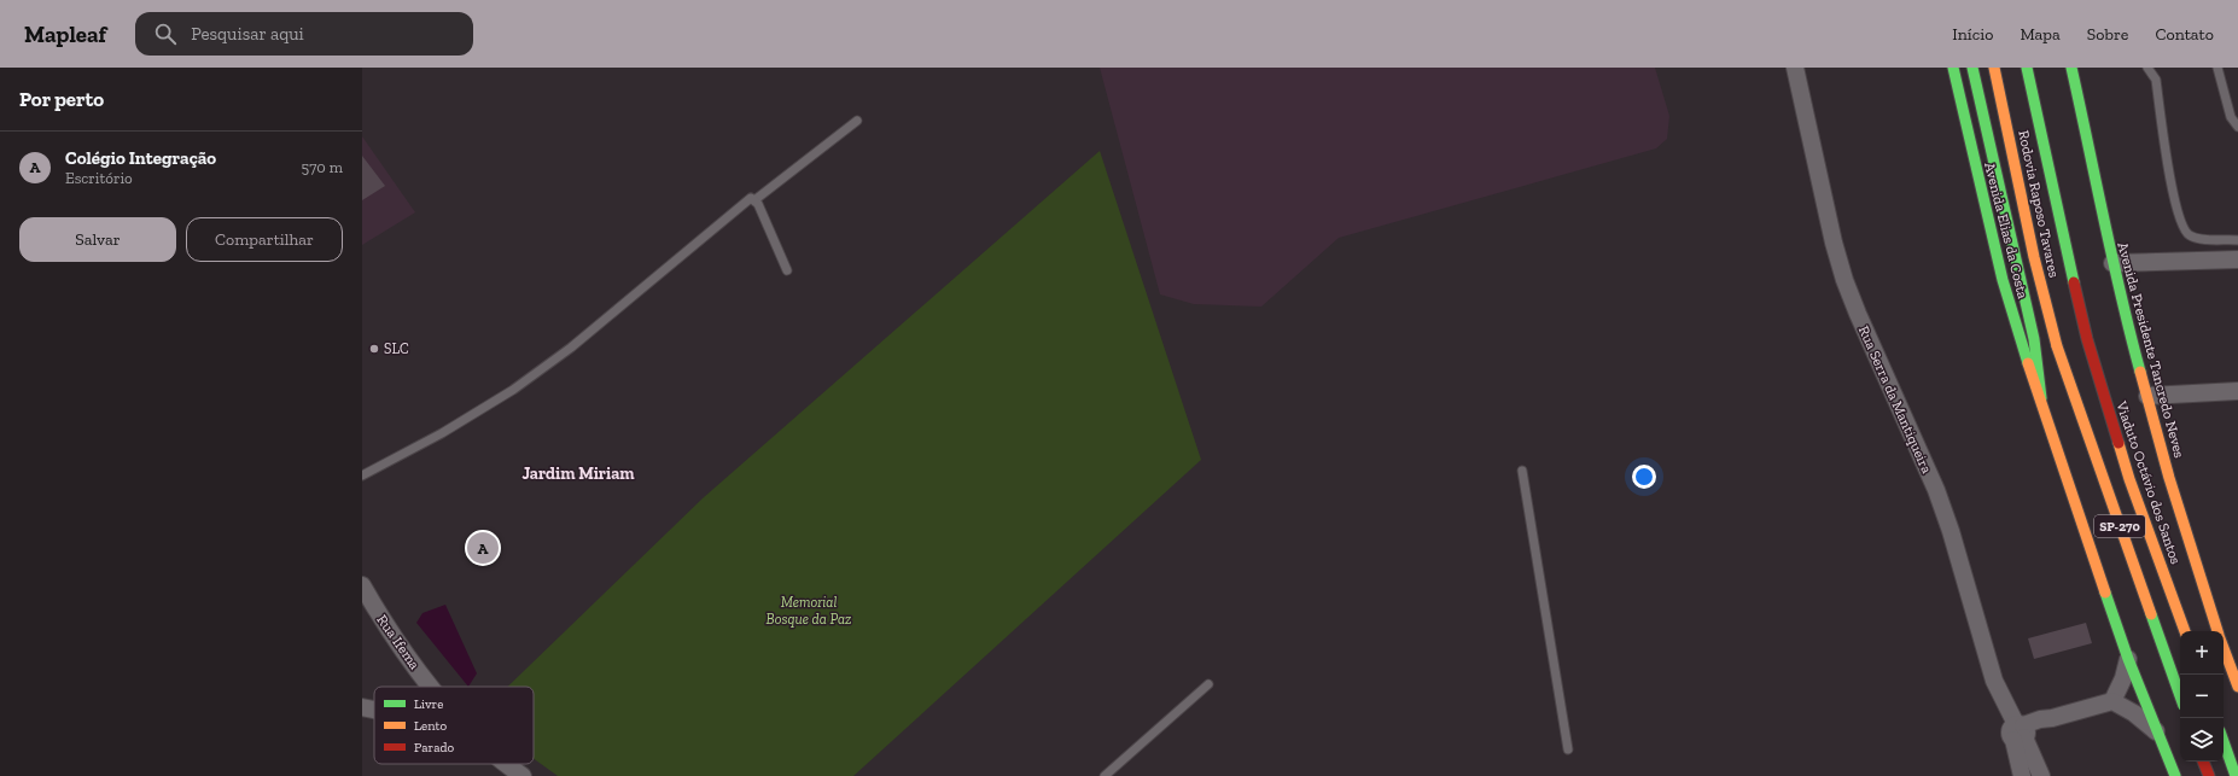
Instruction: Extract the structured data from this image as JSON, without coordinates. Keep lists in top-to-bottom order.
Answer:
{
  "streets": {
    "main road": [
      "Rodovia Raposo Tavares",
      "Avenida Elias da Costa",
      "Avenida Presidente Tancredo Neves",
      "Viaduto Octávio dos Santos",
      "SP-270"
    ],
    "street": ["Rua Serra da Mantiqueira", "Rua Ifema"]
  },
  "crossings": [
    ["Rodovia Raposo Tavares", "Viaduto Octávio dos Santos"]
  ],
  "districts": ["Jardim Miriam"],
  "parks": ["Memorial Bosque da Paz"],
  "places": ["SLC"],
  "legend": ["Livre", "Lento", "Parado"],
  "page": {
    "header": "Mapleaf",
    "search": "Pesquisar aqui",
    "nav": [
      "Início",
      "Mapa",
      "Sobre",
      "Contato"
    ],
    "heading": "Por perto",
    "list": [
      {
        "mark": "A",
        "name": "Colégio Integração",
        "note": "Escritório",
        "value": "570 m"
      }
    ],
    "buttons": ["Salvar", "Compartilhar"],
    "pins": "A",
    "map_buttons": ["+", "−"]
  }
}
